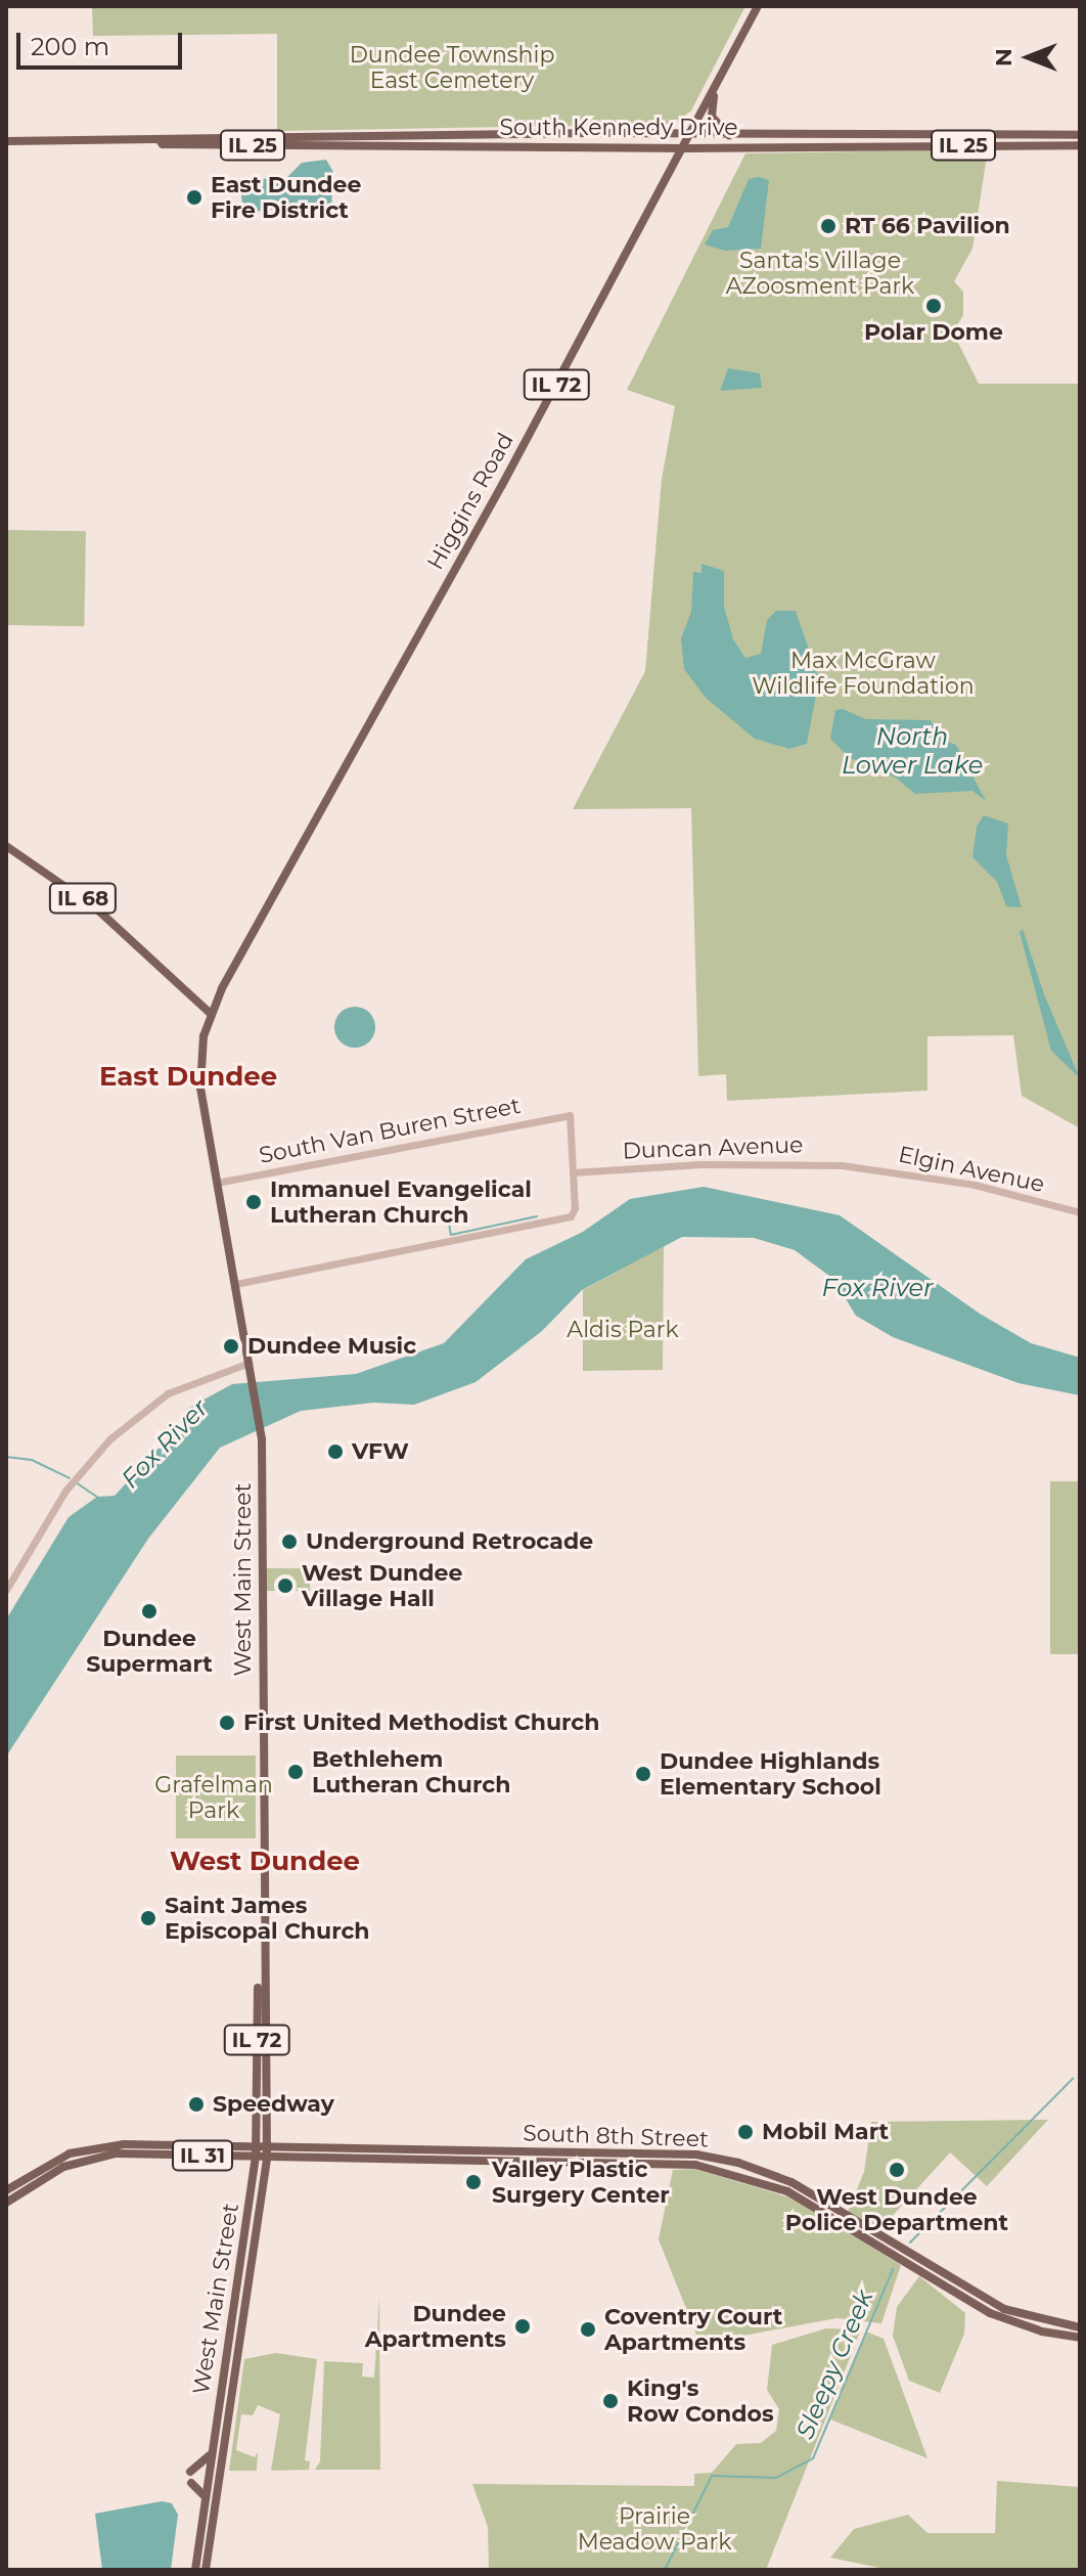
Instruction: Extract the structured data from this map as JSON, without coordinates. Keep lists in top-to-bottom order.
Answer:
{
  "streets": {
    "main road": [
      "South Kennedy Drive",
      "IL 25",
      "IL 72",
      "Higgins Road",
      "IL 68",
      "West Main Street",
      "South 8th Street",
      "IL 31"
    ],
    "street": ["South Van Buren Street", "Duncan Avenue", "Elgin Avenue"]
  },
  "crossings": [
    ["South Kennedy Drive", "Higgins Road"],
    ["IL 72", "Higgins Road"],
    ["IL 72", "IL 68"],
    ["IL 72", "South Van Buren Street"],
    ["IL 72", "West Main Street"],
    ["Higgins Road", "IL 68"],
    ["South Van Buren Street", "Duncan Avenue"],
    ["Duncan Avenue", "Elgin Avenue"],
    ["West Main Street", "South 8th Street"],
    ["West Main Street", "IL 31"],
    ["South 8th Street", "IL 31"]
  ],
  "districts": ["East Dundee", "West Dundee"],
  "water": ["North Lower Lake", "Fox River", "Sleepy Creek"],
  "parks": [
    "Dundee Township East Cemetery",
    "Santa's Village AZoosment Park",
    "Max McGraw Wildlife Foundation",
    "Aldis Park",
    "Grafelman Park",
    "Prairie Meadow Park"
  ],
  "places": [
    "East Dundee Fire District",
    "RT 66 Pavilion",
    "Polar Dome",
    "Immanuel Evangelical Lutheran Church",
    "Dundee Music",
    "VFW",
    "Underground Retrocade",
    "West Dundee Village Hall",
    "Dundee Supermart",
    "First United Methodist Church",
    "Bethlehem Lutheran Church",
    "Dundee Highlands Elementary School",
    "Saint James Episcopal Church",
    "Speedway",
    "Mobil Mart",
    "West Dundee Police Department",
    "Valley Plastic Surgery Center",
    "Dundee Apartments",
    "Coventry Court Apartments",
    "King's Row Condos"
  ],
  "scale_bar": "200 m",
  "north": "left"
}
